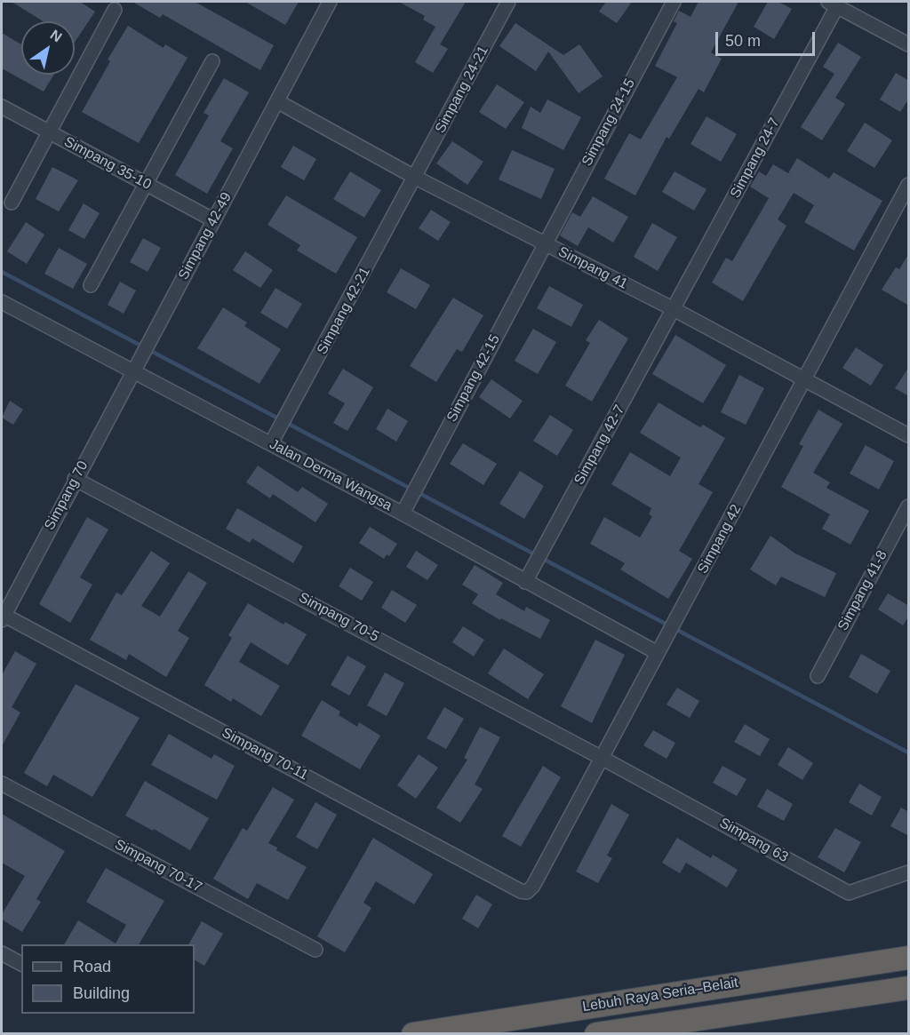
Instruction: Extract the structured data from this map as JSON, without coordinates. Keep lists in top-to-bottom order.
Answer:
{
  "streets": {
    "highway": ["Lebuh Raya Seria–Belait"],
    "street": [
      "Simpang 24-21",
      "Simpang 24-15",
      "Simpang 24-7",
      "Simpang 35-10",
      "Simpang 42-49",
      "Simpang 41",
      "Simpang 42-21",
      "Simpang 42-15",
      "Simpang 42-7",
      "Jalan Derma Wangsa",
      "Simpang 70",
      "Simpang 42",
      "Simpang 41-8",
      "Simpang 70-5",
      "Simpang 70-11",
      "Simpang 63",
      "Simpang 70-17"
    ]
  },
  "crossings": [
    ["Simpang 24-21", "Simpang 41"],
    ["Simpang 24-21", "Simpang 42-21"],
    ["Simpang 24-15", "Simpang 41"],
    ["Simpang 24-15", "Simpang 42-15"],
    ["Simpang 24-7", "Simpang 41"],
    ["Simpang 24-7", "Simpang 42-7"],
    ["Simpang 35-10", "Simpang 42-49"],
    ["Simpang 42-49", "Simpang 41"],
    ["Simpang 42-49", "Jalan Derma Wangsa"],
    ["Simpang 42-49", "Simpang 70"],
    ["Simpang 41", "Simpang 42-21"],
    ["Simpang 41", "Simpang 42-15"],
    ["Simpang 41", "Simpang 42-7"],
    ["Simpang 41", "Simpang 42"],
    ["Simpang 42-21", "Jalan Derma Wangsa"],
    ["Simpang 42-15", "Jalan Derma Wangsa"],
    ["Simpang 42-7", "Jalan Derma Wangsa"],
    ["Jalan Derma Wangsa", "Simpang 70"],
    ["Jalan Derma Wangsa", "Simpang 42"],
    ["Simpang 70", "Simpang 70-5"],
    ["Simpang 70", "Simpang 70-11"],
    ["Simpang 42", "Simpang 70-5"],
    ["Simpang 42", "Simpang 70-11"],
    ["Simpang 42", "Simpang 63"],
    ["Simpang 70-5", "Simpang 63"]
  ],
  "legend": ["Road", "Building"],
  "scale_bar": "50 m",
  "north": "top right"
}
